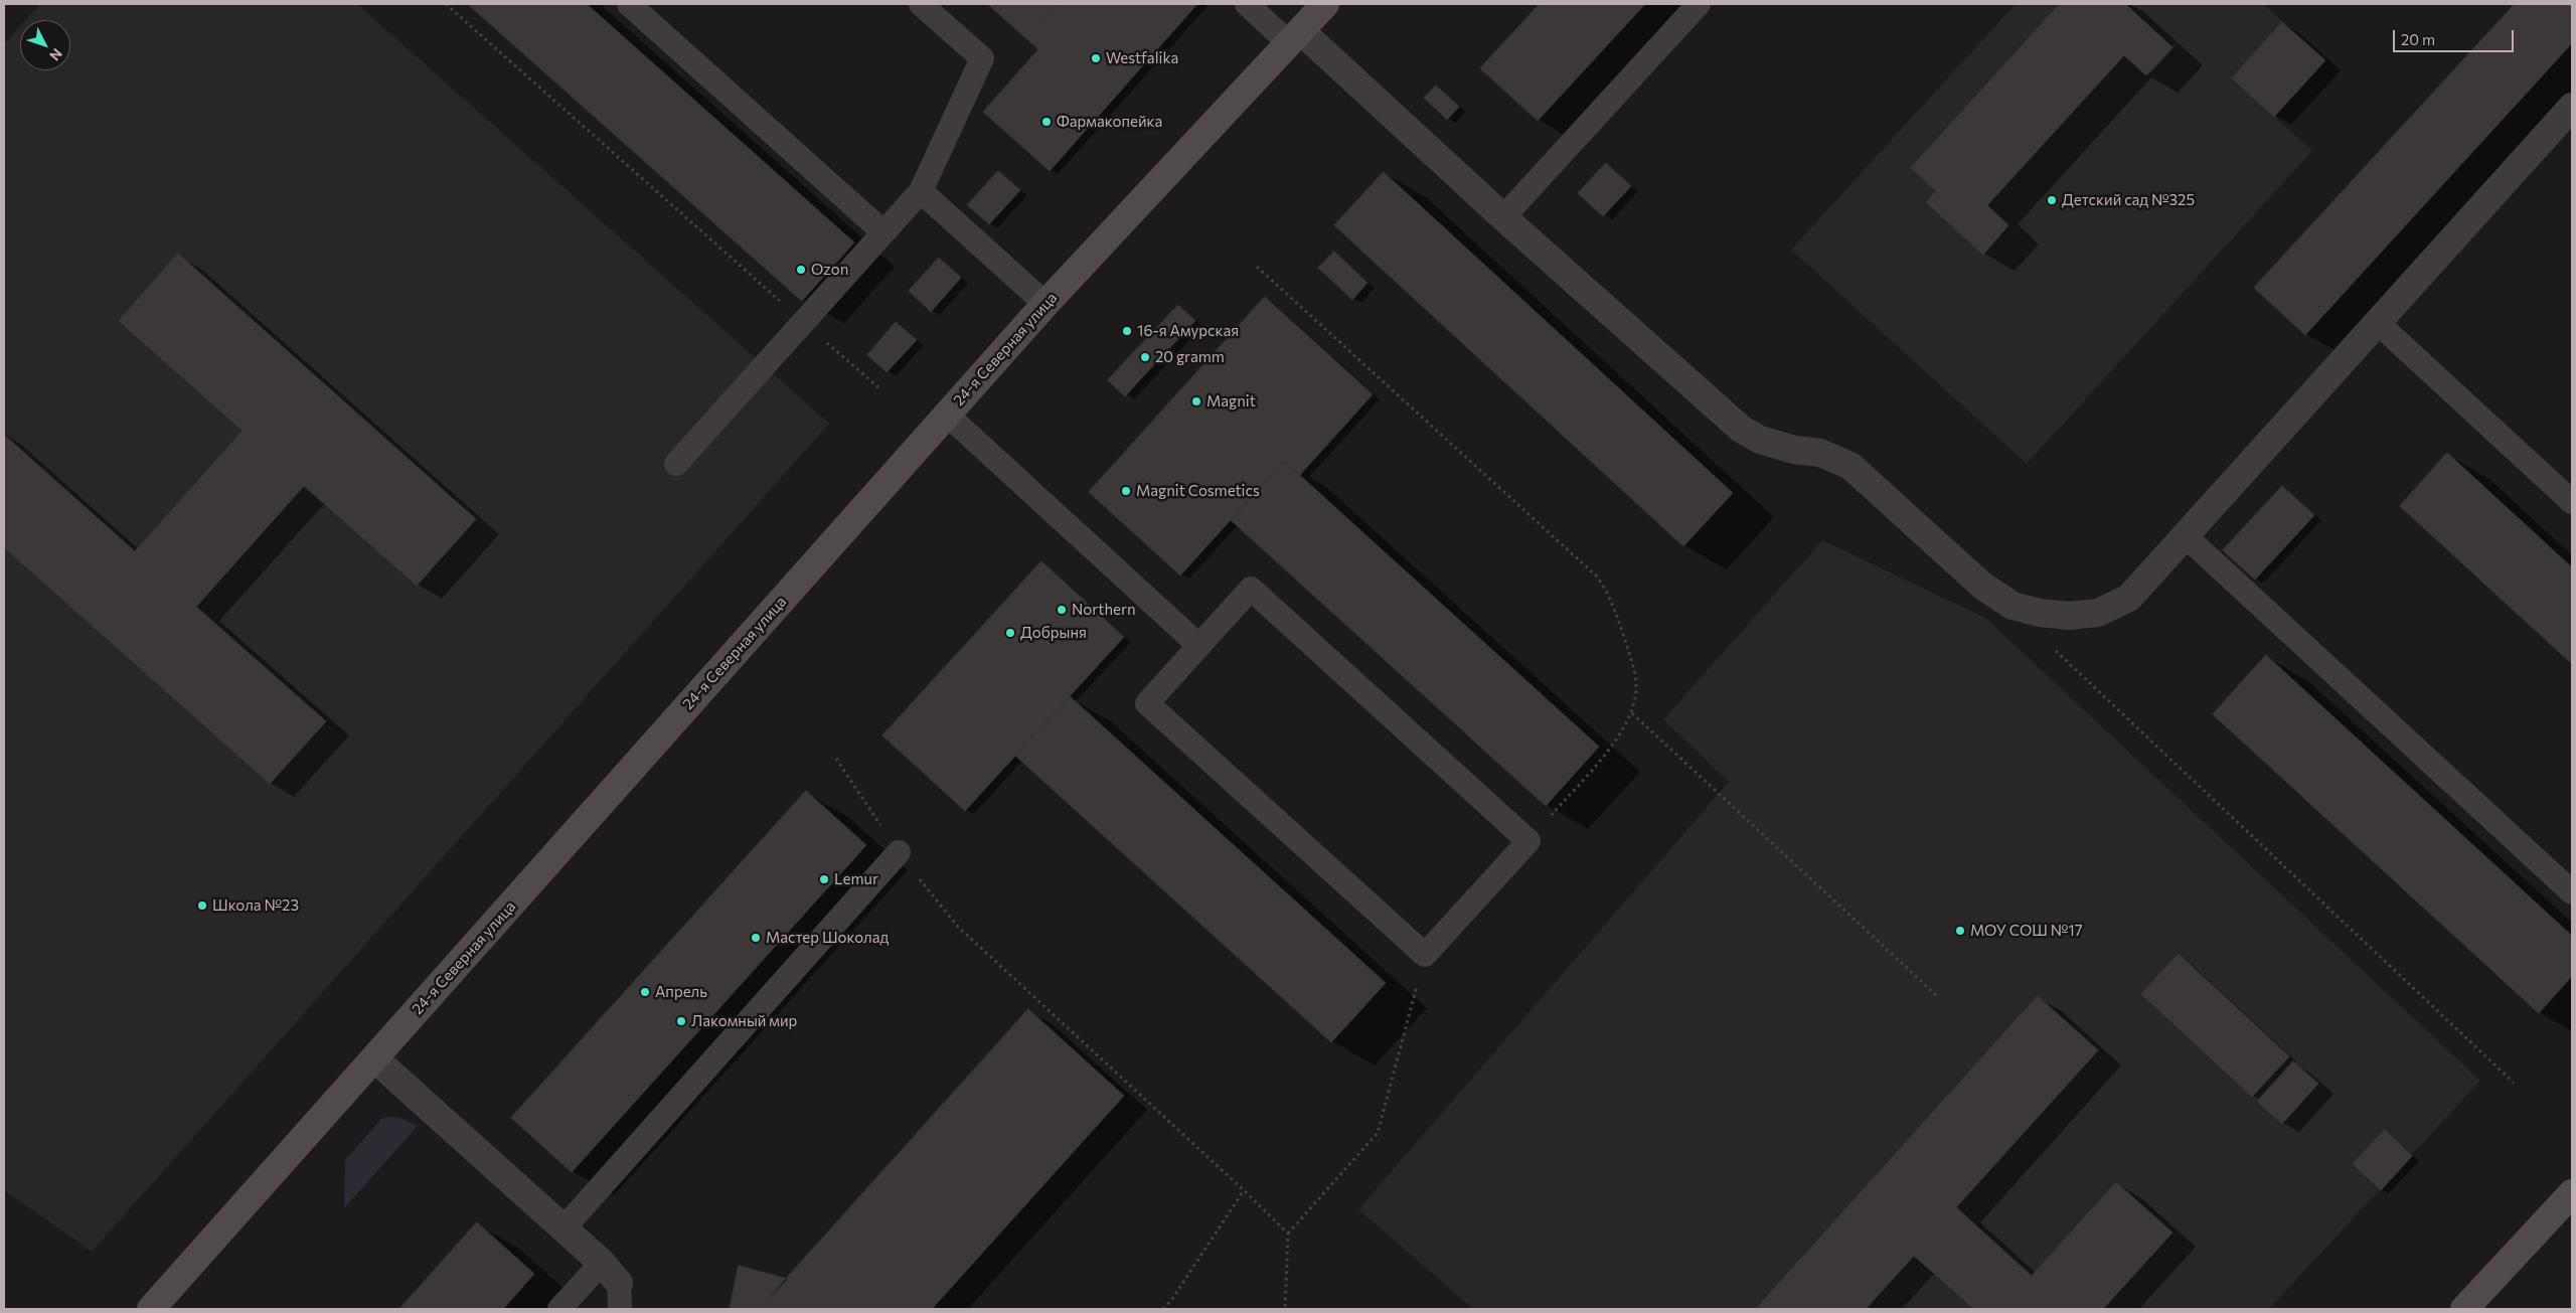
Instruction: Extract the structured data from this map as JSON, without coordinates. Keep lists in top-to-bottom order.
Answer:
{
  "streets": {
    "main road": ["24-я Северная улица"]
  },
  "places": [
    "Westfalika",
    "Фармакопейка",
    "Детский сад №325",
    "Ozon",
    "16-я Амурская",
    "20 gramm",
    "Magnit",
    "Magnit Cosmetics",
    "Northern",
    "Добрыня",
    "Lemur",
    "Школа №23",
    "МОУ СОШ №17",
    "Мастер Шоколад",
    "Апрель",
    "Лакомный мир"
  ],
  "scale_bar": "20 m",
  "north": "bottom right"
}
